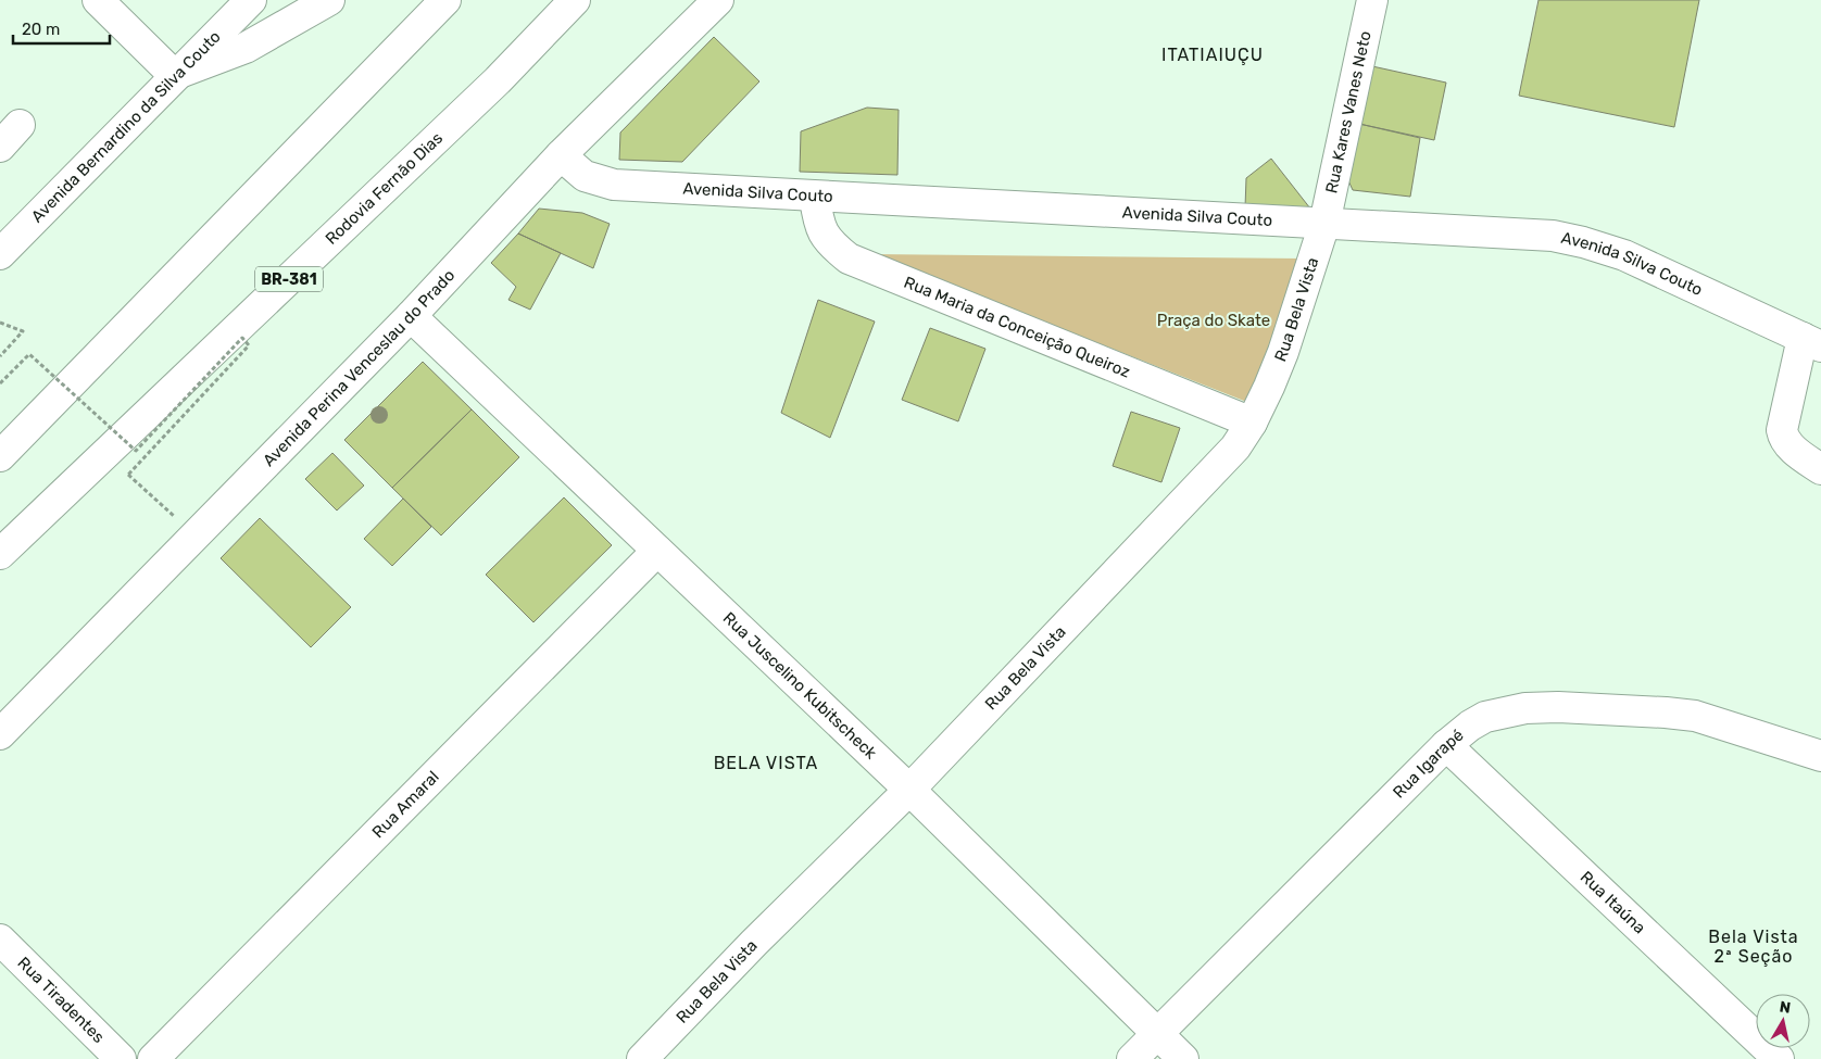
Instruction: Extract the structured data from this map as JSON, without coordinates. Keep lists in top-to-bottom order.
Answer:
{
  "streets": {
    "main road": [
      "Rua Kares Vanes Neto",
      "Avenida Bernardino da Silva Couto",
      "Rodovia Fernão Dias",
      "Avenida Silva Couto",
      "BR-381",
      "Rua Bela Vista",
      "Rua Maria da Conceição Queiroz",
      "Avenida Perina Venceslau do Prado",
      "Rua Juscelino Kubitscheck",
      "Rua Igarapé",
      "Rua Amaral",
      "Rua Itaúna",
      "Rua Tiradentes"
    ]
  },
  "crossings": [
    ["Rua Kares Vanes Neto", "Avenida Silva Couto"],
    ["Rua Kares Vanes Neto", "Rua Bela Vista"],
    ["Avenida Silva Couto", "Rua Bela Vista"],
    ["Avenida Silva Couto", "Rua Maria da Conceição Queiroz"],
    ["Avenida Silva Couto", "Avenida Perina Venceslau do Prado"],
    ["Rua Bela Vista", "Rua Maria da Conceição Queiroz"],
    ["Rua Bela Vista", "Rua Juscelino Kubitscheck"],
    ["Avenida Perina Venceslau do Prado", "Rua Juscelino Kubitscheck"],
    ["Rua Juscelino Kubitscheck", "Rua Igarapé"],
    ["Rua Juscelino Kubitscheck", "Rua Amaral"],
    ["Rua Igarapé", "Rua Itaúna"]
  ],
  "districts": ["ITATIAIUÇU", "BELA VISTA", "Bela Vista 2ª Seção"],
  "parks": ["Praça do Skate"],
  "scale_bar": "20 m",
  "north": "top"
}
